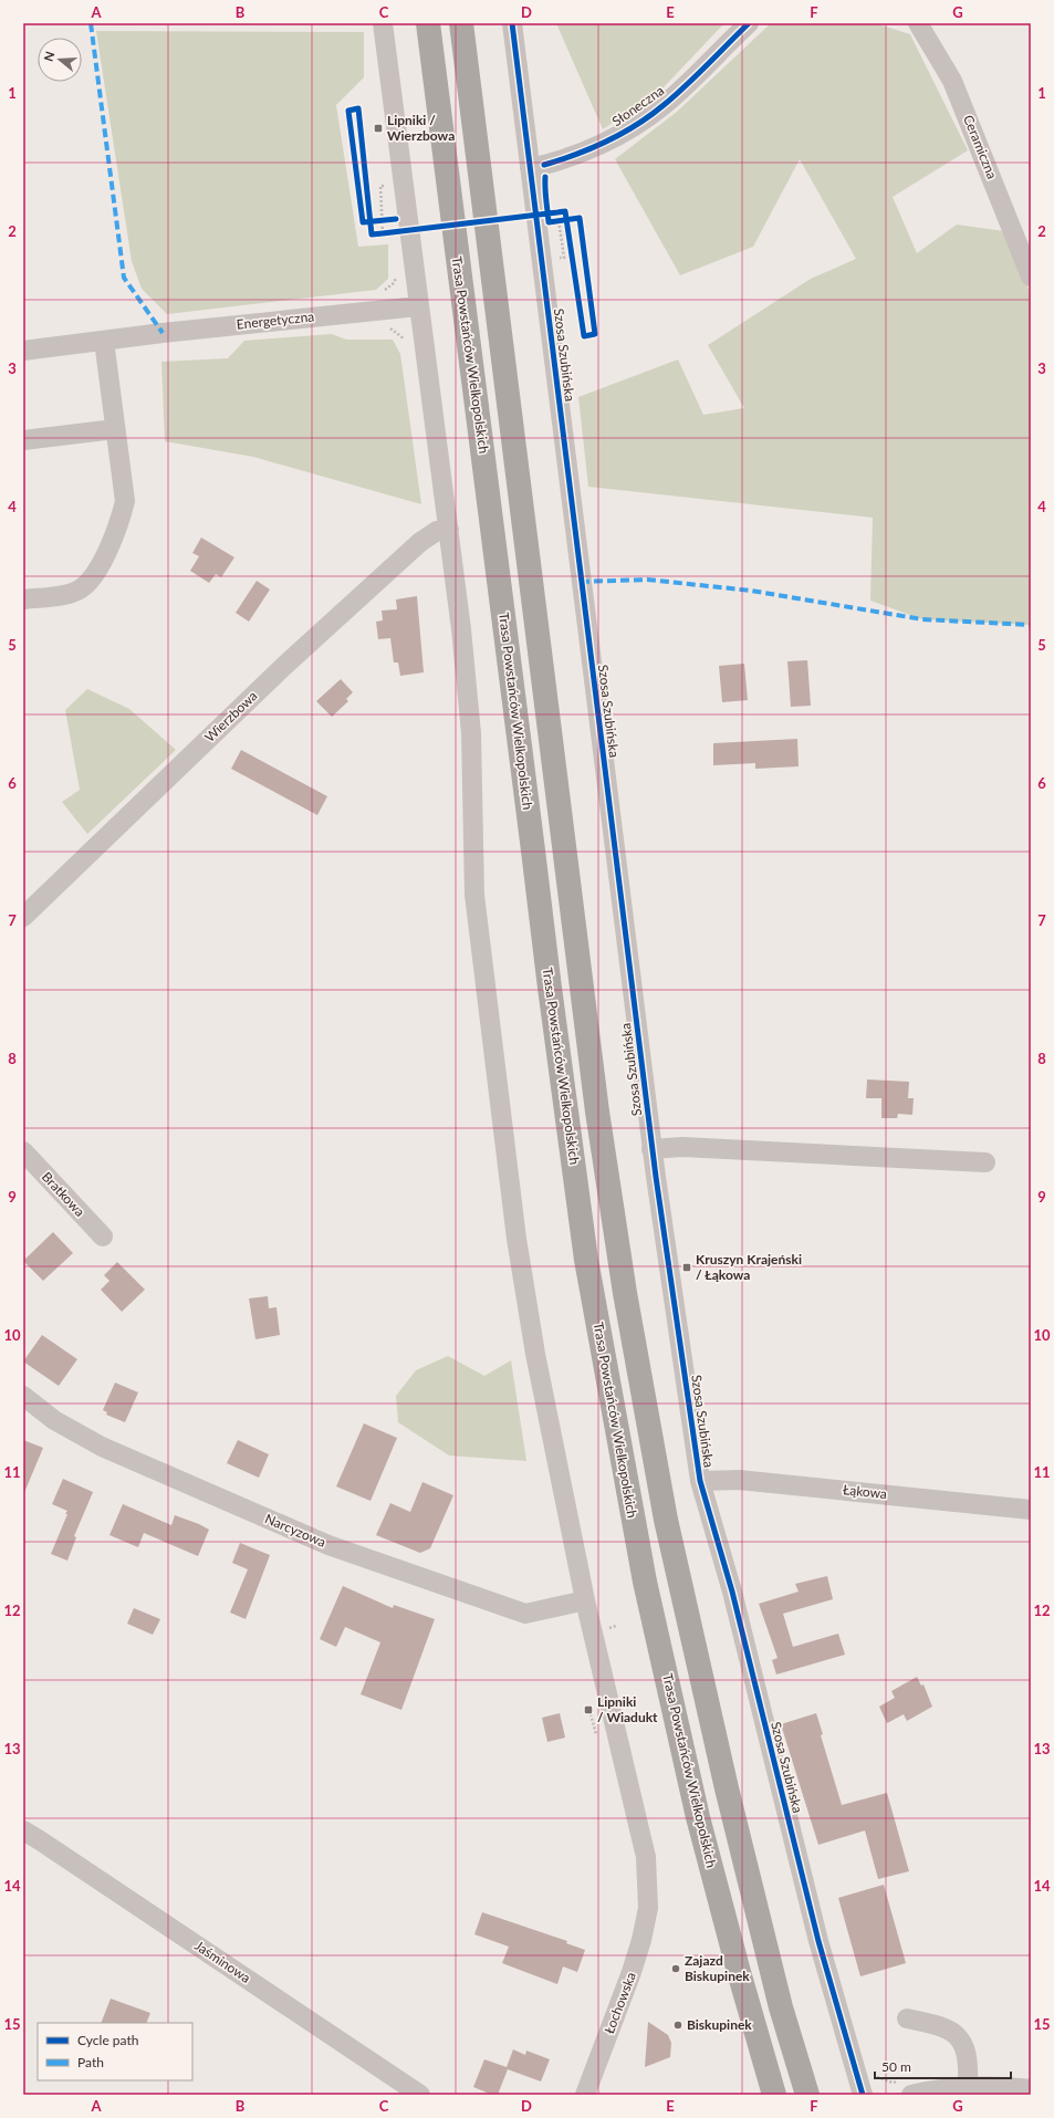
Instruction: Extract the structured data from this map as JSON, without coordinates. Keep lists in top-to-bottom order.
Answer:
{
  "streets": {
    "highway": ["Trasa Powstańców Wielkopolskich"],
    "street": [
      "Słoneczna",
      "Ceramiczna",
      "Energetyczna",
      "Szosa Szubińska",
      "Wierzbowa",
      "Bratkowa",
      "Łąkowa",
      "Narcyzowa",
      "Jaśminowa",
      "Łochowska"
    ]
  },
  "crossings": [
    ["Słoneczna", "Szosa Szubińska"],
    ["Szosa Szubińska", "Łąkowa"],
    ["Narcyzowa", "Łochowska"]
  ],
  "places": {
    "transit": ["Lipniki / Wierzbowa", "Kruszyn Krajeński / Łąkowa", "Lipniki / Wiadukt"],
    "other": ["Zajazd Biskupinek", "Biskupinek"]
  },
  "legend": ["Cycle path", "Path"],
  "scale_bar": "50 m",
  "north": "left",
  "grid": {
    "columns": [
      "A",
      "B",
      "C",
      "D",
      "E",
      "F",
      "G"
    ],
    "rows": [
      "1",
      "2",
      "3",
      "4",
      "5",
      "6",
      "7",
      "8",
      "9",
      "10",
      "11",
      "12",
      "13",
      "14",
      "15"
    ]
  }
}
